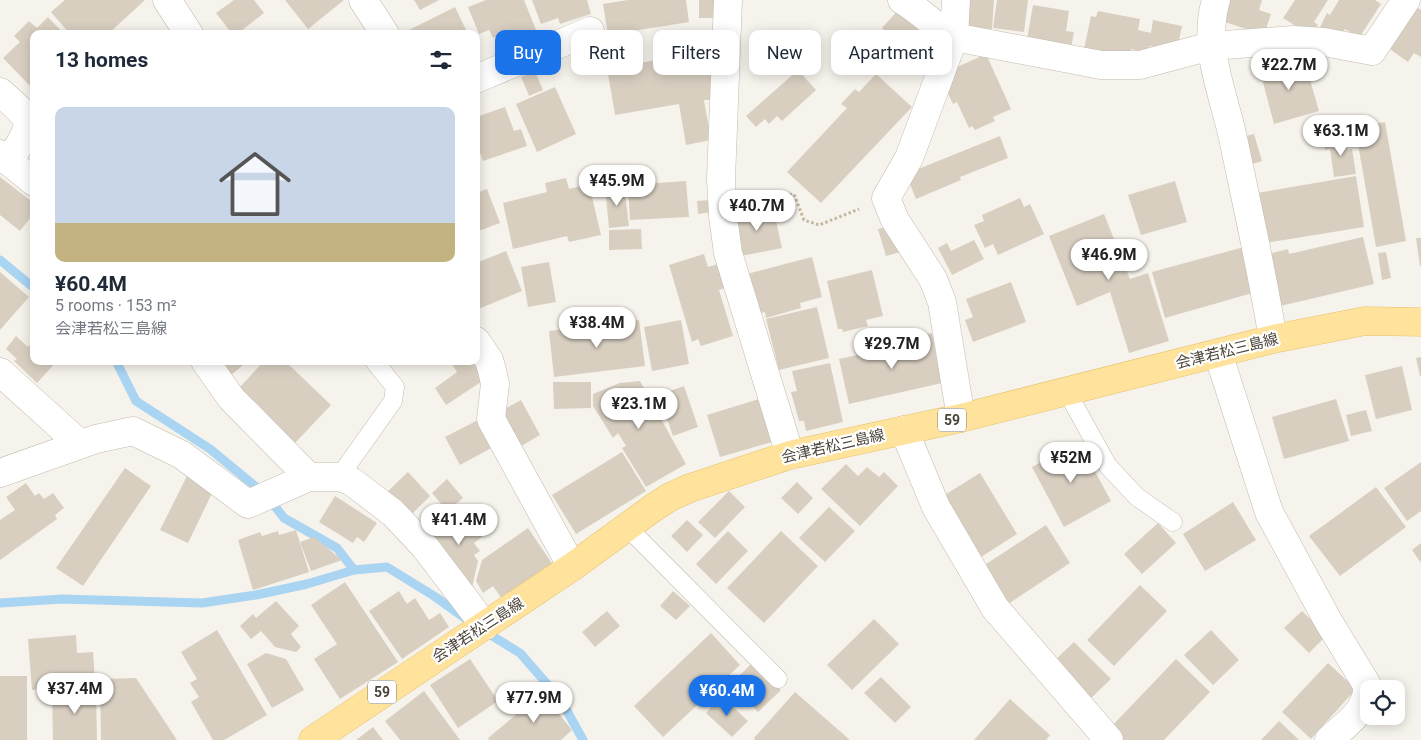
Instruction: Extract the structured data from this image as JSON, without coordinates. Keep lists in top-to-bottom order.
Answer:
{
  "streets": {
    "main road": ["会津若松三島線", "59"]
  },
  "page": {
    "chip": [
      "Buy",
      "Rent",
      "Filters",
      "New",
      "Apartment"
    ],
    "heading": "13 homes",
    "price": [
      "¥22.7M",
      "¥63.1M",
      "¥45.9M",
      "¥40.7M",
      "¥46.9M",
      "¥38.4M",
      "¥29.7M",
      "¥23.1M",
      "¥52M",
      "¥41.4M",
      "¥37.4M",
      "¥60.4M",
      "¥77.9M"
    ],
    "list": [
      {
        "name": "¥60.4M",
        "note": "5 rooms · 153 m² · 会津若松三島線"
      }
    ]
  }
}
